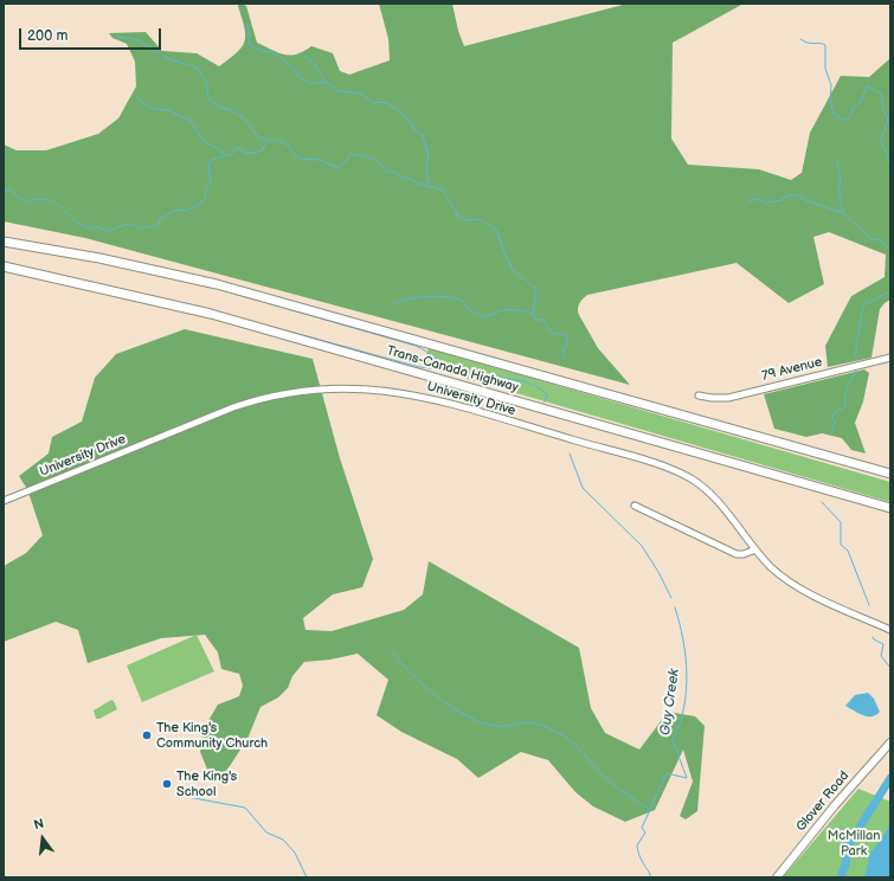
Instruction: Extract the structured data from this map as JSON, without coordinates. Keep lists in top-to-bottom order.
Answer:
{
  "streets": {
    "highway": ["Trans-Canada Highway"],
    "main road": ["Glover Road"],
    "street": ["79 Avenue", "University Drive"]
  },
  "water": ["Guy Creek"],
  "parks": ["McMillan Park"],
  "places": ["The King's Community Church", "The King's School"],
  "scale_bar": "200 m",
  "north": "top"
}
